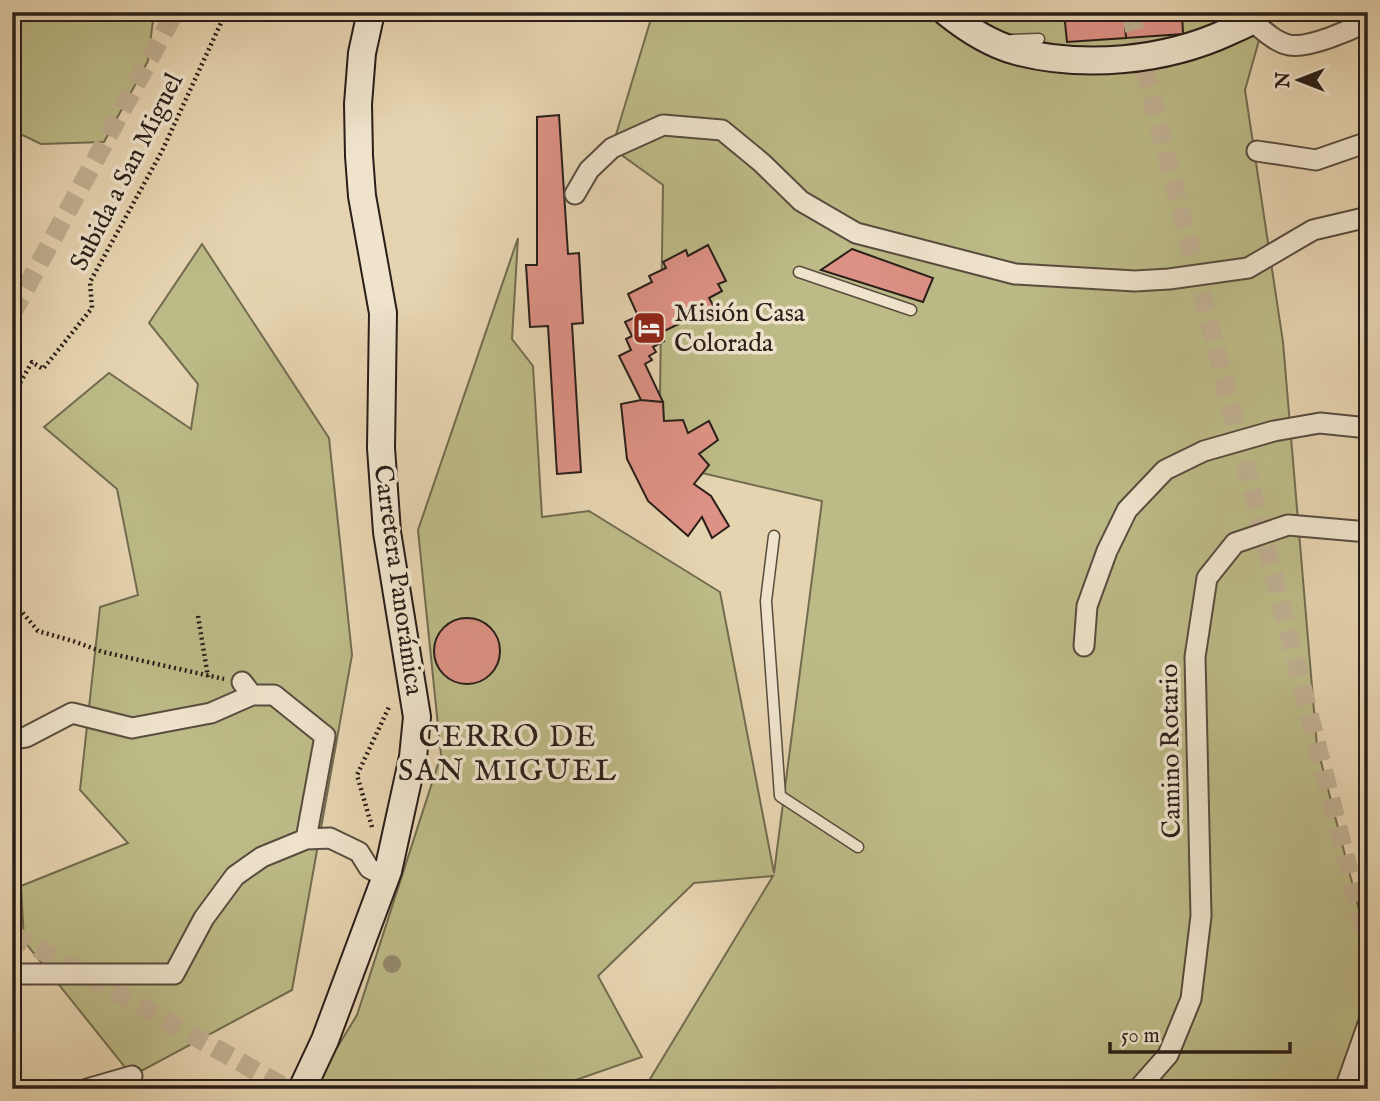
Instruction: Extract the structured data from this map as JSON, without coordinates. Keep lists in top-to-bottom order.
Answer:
{
  "streets": {
    "street": ["Carretera Panorámica", "Camino Rotario"],
    "path": ["Subida a San Miguel"]
  },
  "districts": ["CERRO DE SAN MIGUEL"],
  "places": {
    "hotel": ["Misión Casa Colorada"]
  },
  "scale_bar": "50 m",
  "north": "left"
}
